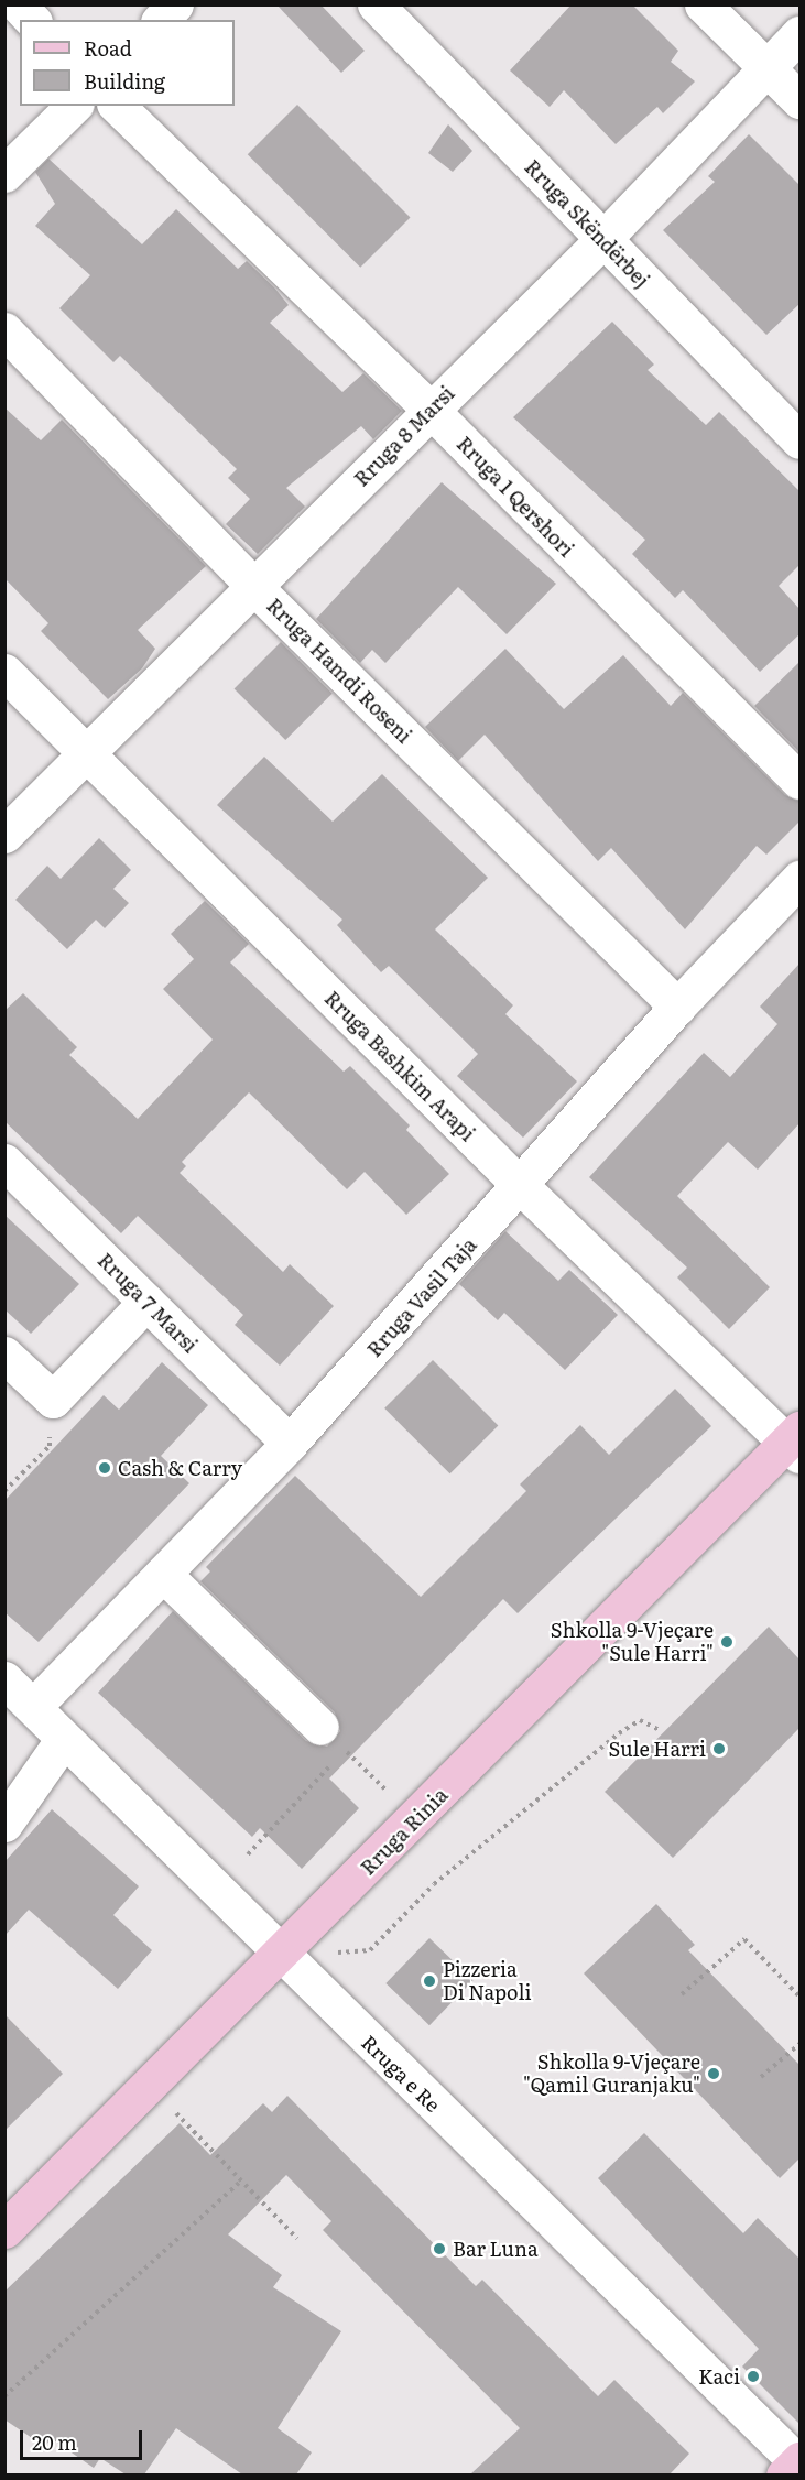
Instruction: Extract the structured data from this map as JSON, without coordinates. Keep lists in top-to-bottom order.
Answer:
{
  "streets": {
    "main road": ["Rruga Rinia"],
    "street": [
      "Rruga Skëndërbej",
      "Rruga 8 Marsi",
      "Rruga 1 Qershori",
      "Rruga Hamdi Roseni",
      "Rruga Bashkim Arapi",
      "Rruga Vasil Taja",
      "Rruga 7 Marsi",
      "Rruga e Re"
    ]
  },
  "crossings": [
    ["Rruga Skëndërbej", "Rruga 8 Marsi"],
    ["Rruga 8 Marsi", "Rruga 1 Qershori"],
    ["Rruga 8 Marsi", "Rruga Hamdi Roseni"],
    ["Rruga 8 Marsi", "Rruga Bashkim Arapi"],
    ["Rruga Hamdi Roseni", "Rruga Vasil Taja"],
    ["Rruga Bashkim Arapi", "Rruga Vasil Taja"],
    ["Rruga Bashkim Arapi", "Rruga Rinia"],
    ["Rruga Vasil Taja", "Rruga 7 Marsi"],
    ["Rruga Vasil Taja", "Rruga e Re"],
    ["Rruga Rinia", "Rruga e Re"]
  ],
  "places": [
    "Cash & Carry",
    "Shkolla 9-Vjeçare \"Sule Harri\"",
    "Sule Harri",
    "Pizzeria Di Napoli",
    "Shkolla 9-Vjeçare \"Qamil Guranjaku\"",
    "Bar Luna",
    "Kaci"
  ],
  "legend": ["Road", "Building"],
  "scale_bar": "20 m"
}
